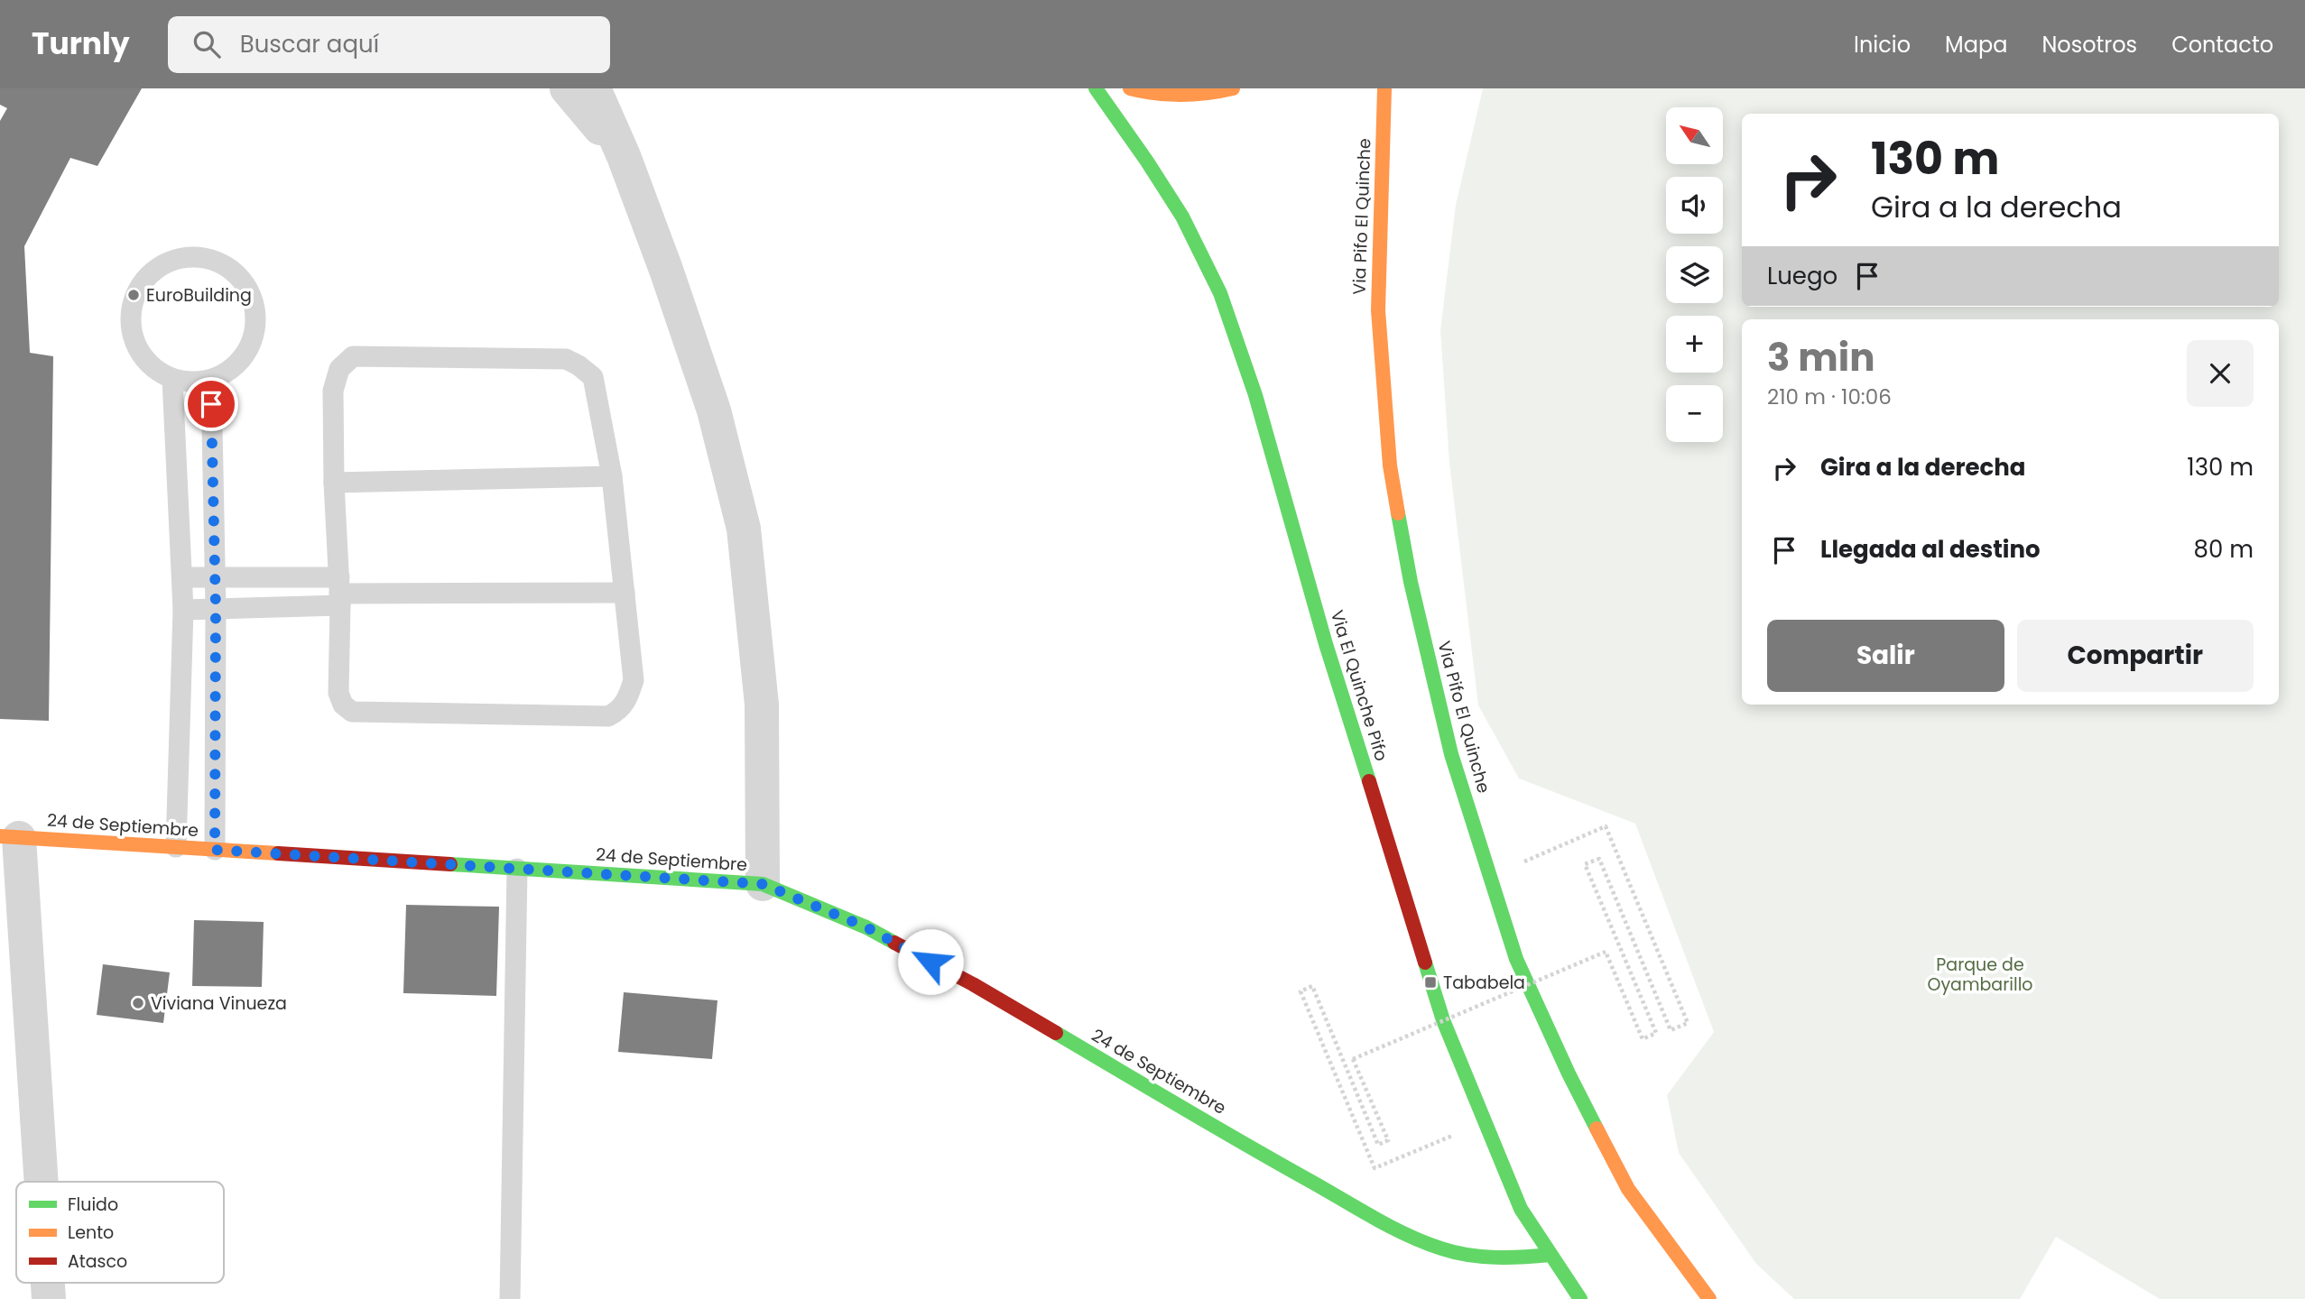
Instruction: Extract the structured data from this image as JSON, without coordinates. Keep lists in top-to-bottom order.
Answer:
{
  "streets": {
    "main road": ["Via Pifo El Quinche", "Via El Quinche Pifo", "24 de Septiembre"]
  },
  "crossings": [
    ["Via El Quinche Pifo", "24 de Septiembre"]
  ],
  "parks": ["Parque de Oyambarillo"],
  "places": {
    "other": ["EuroBuilding", "Viviana Vinueza"],
    "transit": ["Tababela"]
  },
  "legend": ["Fluido", "Lento", "Atasco"],
  "north": "top left",
  "page": {
    "header": "Turnly",
    "search": "Buscar aquí",
    "nav": [
      "Inicio",
      "Mapa",
      "Nosotros",
      "Contacto"
    ],
    "map_buttons": ["+", "−"],
    "turn": ["130 m", "Gira a la derecha"],
    "then": "Luego",
    "heading": ["3 min", "210 m · 10:06"],
    "list": [
      {
        "name": "Gira a la derecha",
        "value": "130 m"
      },
      {
        "name": "Llegada al destino",
        "value": "80 m"
      }
    ],
    "buttons": ["Salir", "Compartir"]
  }
}
